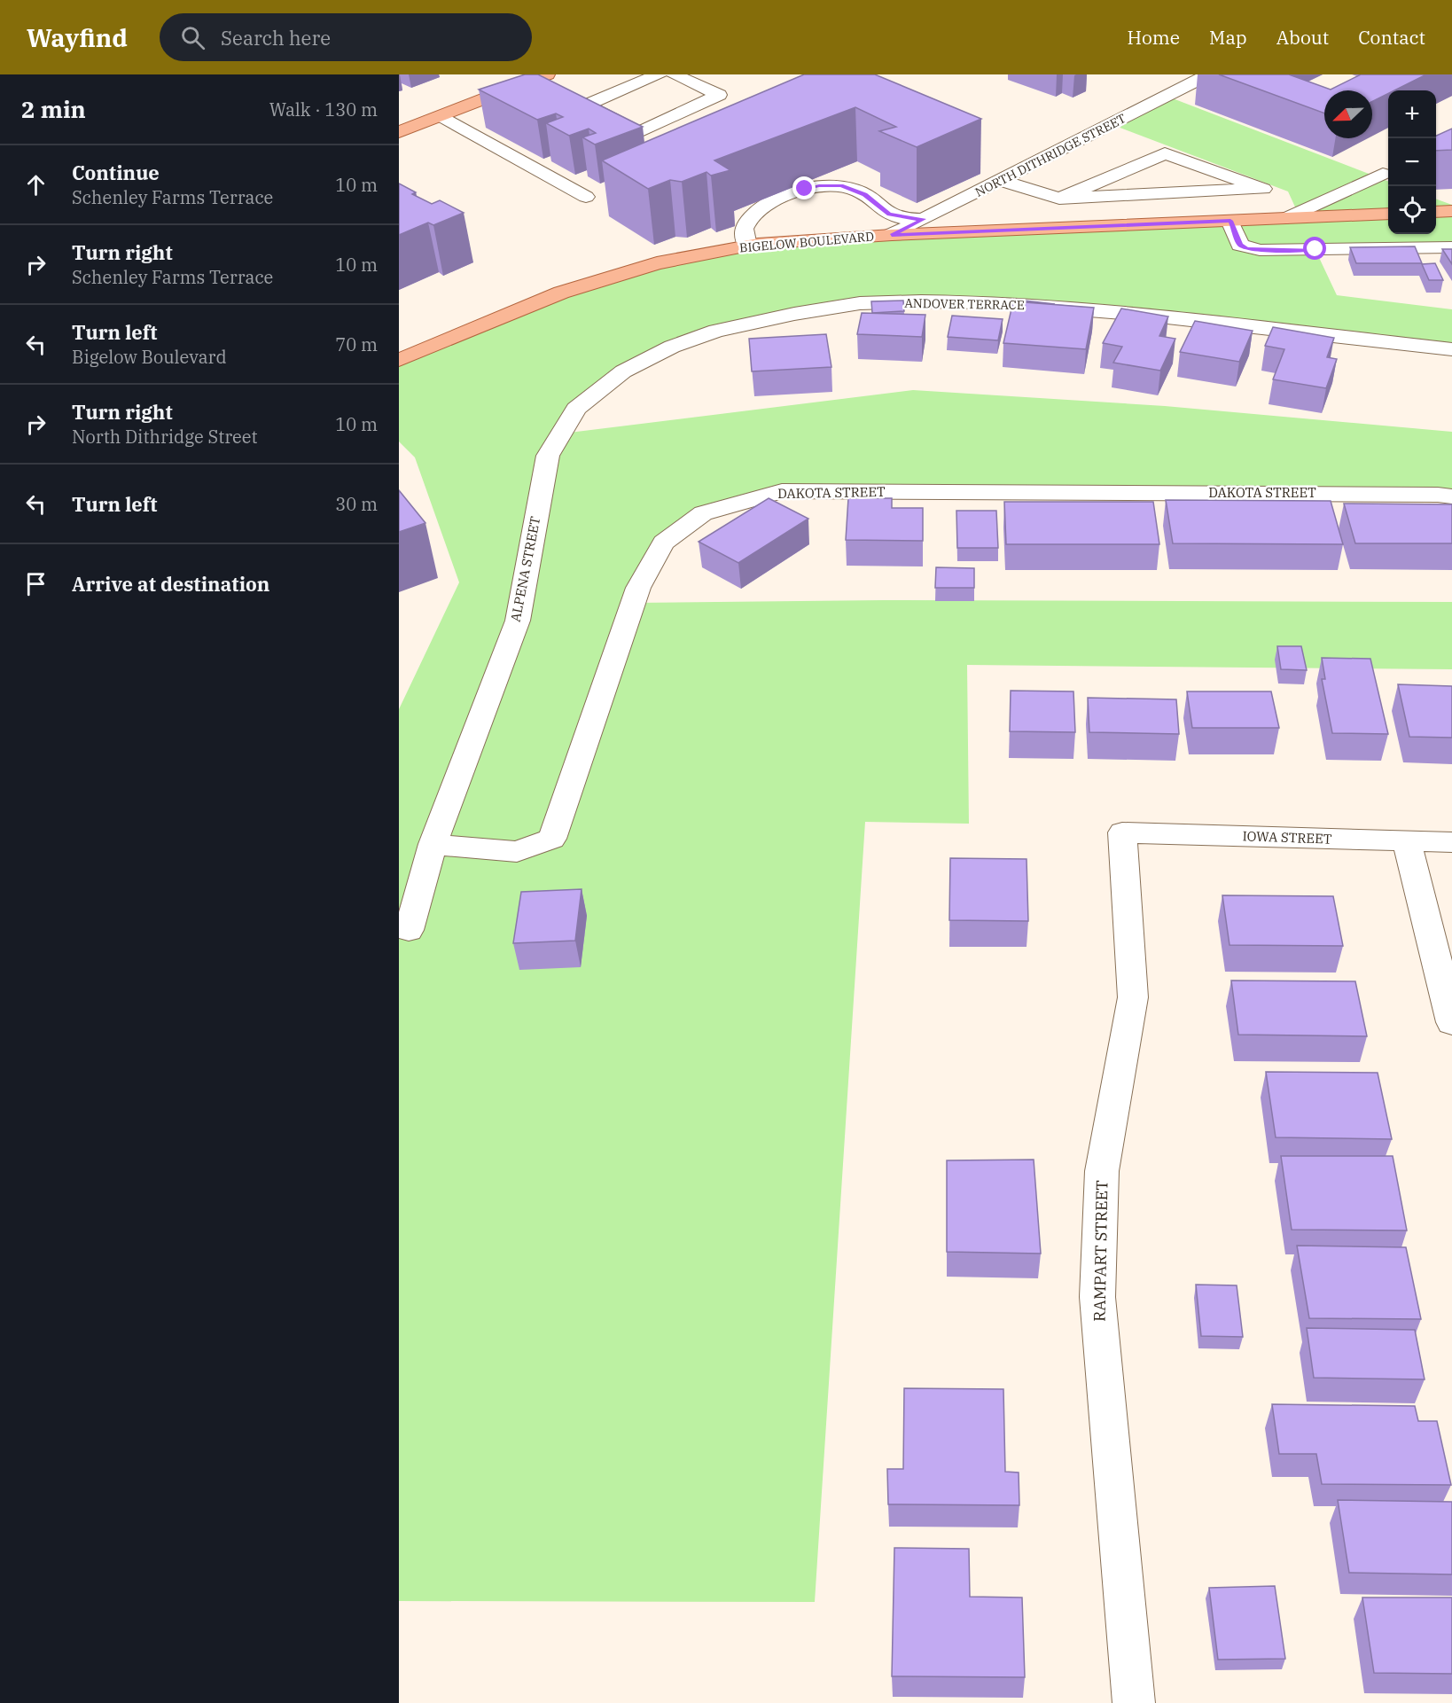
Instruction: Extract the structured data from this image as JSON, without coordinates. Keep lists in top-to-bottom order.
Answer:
{
  "streets": {
    "main road": ["BIGELOW BOULEVARD"],
    "street": [
      "NORTH DITHRIDGE STREET",
      "ANDOVER TERRACE",
      "DAKOTA STREET",
      "ALPENA STREET",
      "IOWA STREET",
      "RAMPART STREET"
    ]
  },
  "crossings": [
    ["NORTH DITHRIDGE STREET", "BIGELOW BOULEVARD"],
    ["ANDOVER TERRACE", "ALPENA STREET"],
    ["DAKOTA STREET", "ALPENA STREET"],
    ["IOWA STREET", "RAMPART STREET"]
  ],
  "north": "bottom left",
  "page": {
    "header": "Wayfind",
    "search": "Search here",
    "nav": [
      "Home",
      "Map",
      "About",
      "Contact"
    ],
    "heading": ["2 min", "Walk · 130 m"],
    "map_buttons": ["+", "−"],
    "list": [
      ["Continue", "Schenley Farms Terrace", "10 m"],
      ["Turn right", "Schenley Farms Terrace", "10 m"],
      ["Turn left", "Bigelow Boulevard", "70 m"],
      ["Turn right", "North Dithridge Street", "10 m"],
      ["Turn left", "30 m"],
      "Arrive at destination"
    ]
  }
}
